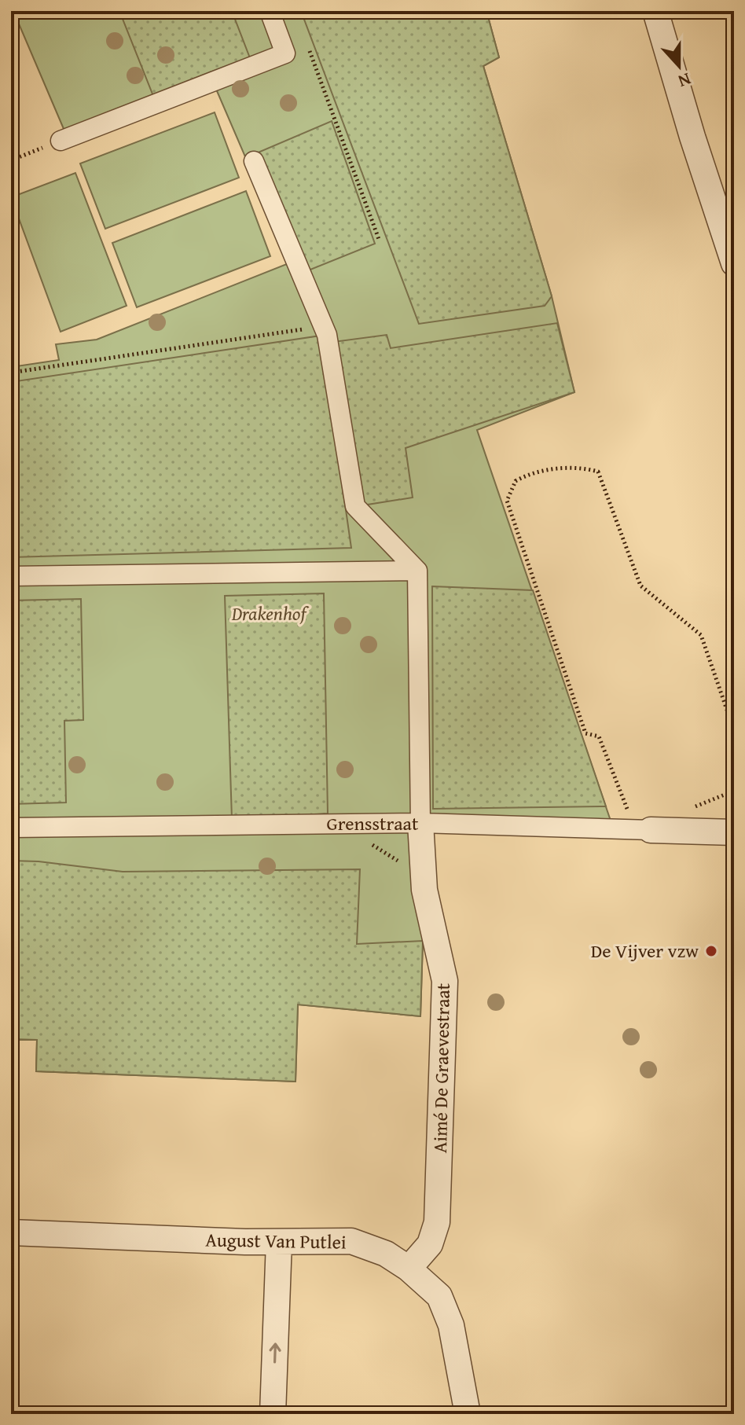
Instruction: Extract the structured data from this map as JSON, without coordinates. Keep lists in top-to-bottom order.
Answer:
{
  "streets": {
    "street": ["Grensstraat", "Aimé De Graevestraat", "August Van Putlei"]
  },
  "crossings": [
    ["Grensstraat", "Aimé De Graevestraat"],
    ["Aimé De Graevestraat", "August Van Putlei"]
  ],
  "parks": ["Drakenhof"],
  "places": ["De Vijver vzw"],
  "north": "bottom"
}
